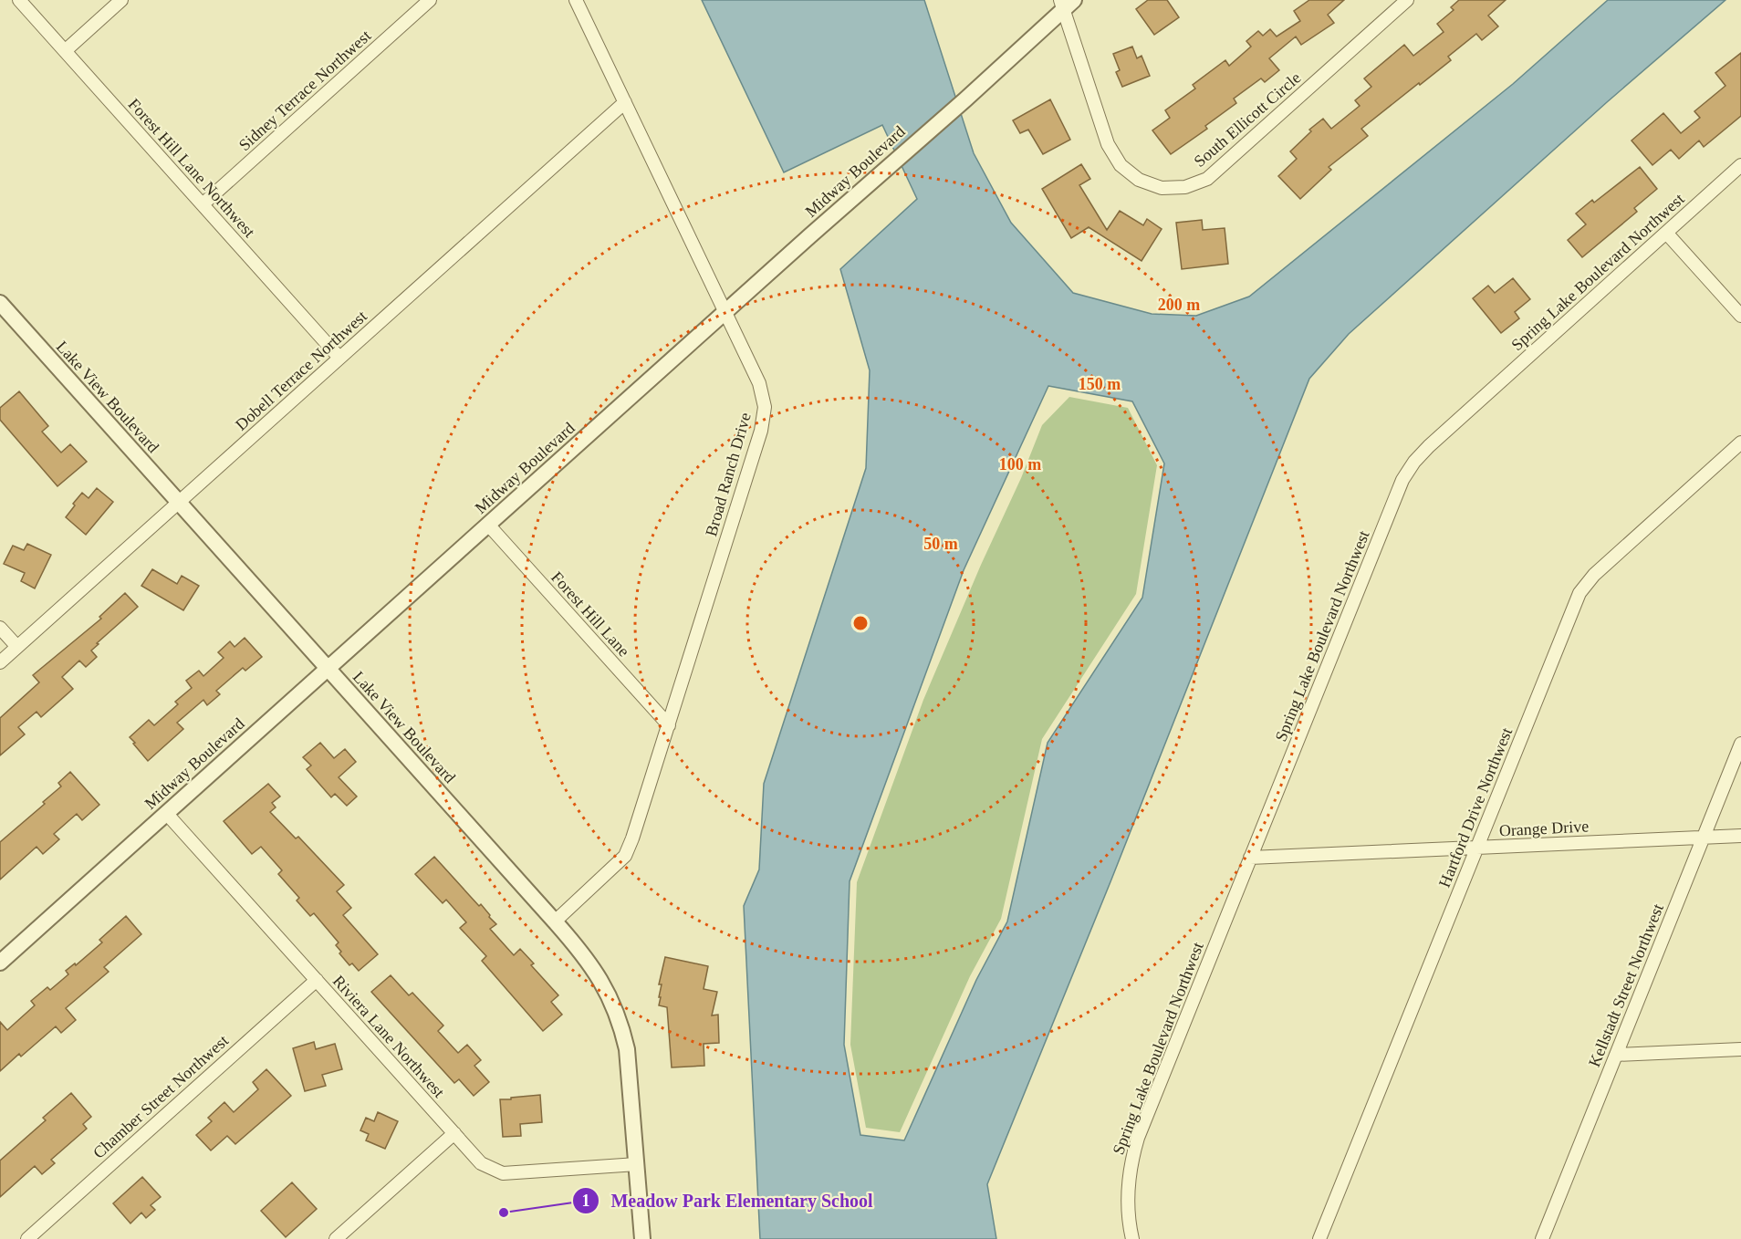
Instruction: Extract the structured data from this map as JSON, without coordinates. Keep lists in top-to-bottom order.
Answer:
{
  "streets": {
    "street": [
      "Sidney Terrace Northwest",
      "South Ellicott Circle",
      "Forest Hill Lane Northwest",
      "Midway Boulevard",
      "Spring Lake Boulevard Northwest",
      "Dobell Terrace Northwest",
      "Lake View Boulevard",
      "Broad Ranch Drive",
      "Forest Hill Lane",
      "Hartford Drive Northwest",
      "Orange Drive",
      "Kellstadt Street Northwest",
      "Riviera Lane Northwest",
      "Chamber Street Northwest"
    ]
  },
  "crossings": [
    ["Sidney Terrace Northwest", "Forest Hill Lane Northwest"],
    ["South Ellicott Circle", "Midway Boulevard"],
    ["Forest Hill Lane Northwest", "Dobell Terrace Northwest"],
    ["Midway Boulevard", "Lake View Boulevard"],
    ["Midway Boulevard", "Broad Ranch Drive"],
    ["Midway Boulevard", "Forest Hill Lane"],
    ["Midway Boulevard", "Riviera Lane Northwest"],
    ["Spring Lake Boulevard Northwest", "Orange Drive"],
    ["Dobell Terrace Northwest", "Lake View Boulevard"],
    ["Dobell Terrace Northwest", "Broad Ranch Drive"],
    ["Lake View Boulevard", "Broad Ranch Drive"],
    ["Lake View Boulevard", "Riviera Lane Northwest"],
    ["Broad Ranch Drive", "Forest Hill Lane"],
    ["Hartford Drive Northwest", "Orange Drive"],
    ["Orange Drive", "Kellstadt Street Northwest"],
    ["Riviera Lane Northwest", "Chamber Street Northwest"]
  ],
  "places": ["Meadow Park Elementary School"],
  "rings": [
    "200 m",
    "150 m",
    "100 m",
    "50 m"
  ]
}
